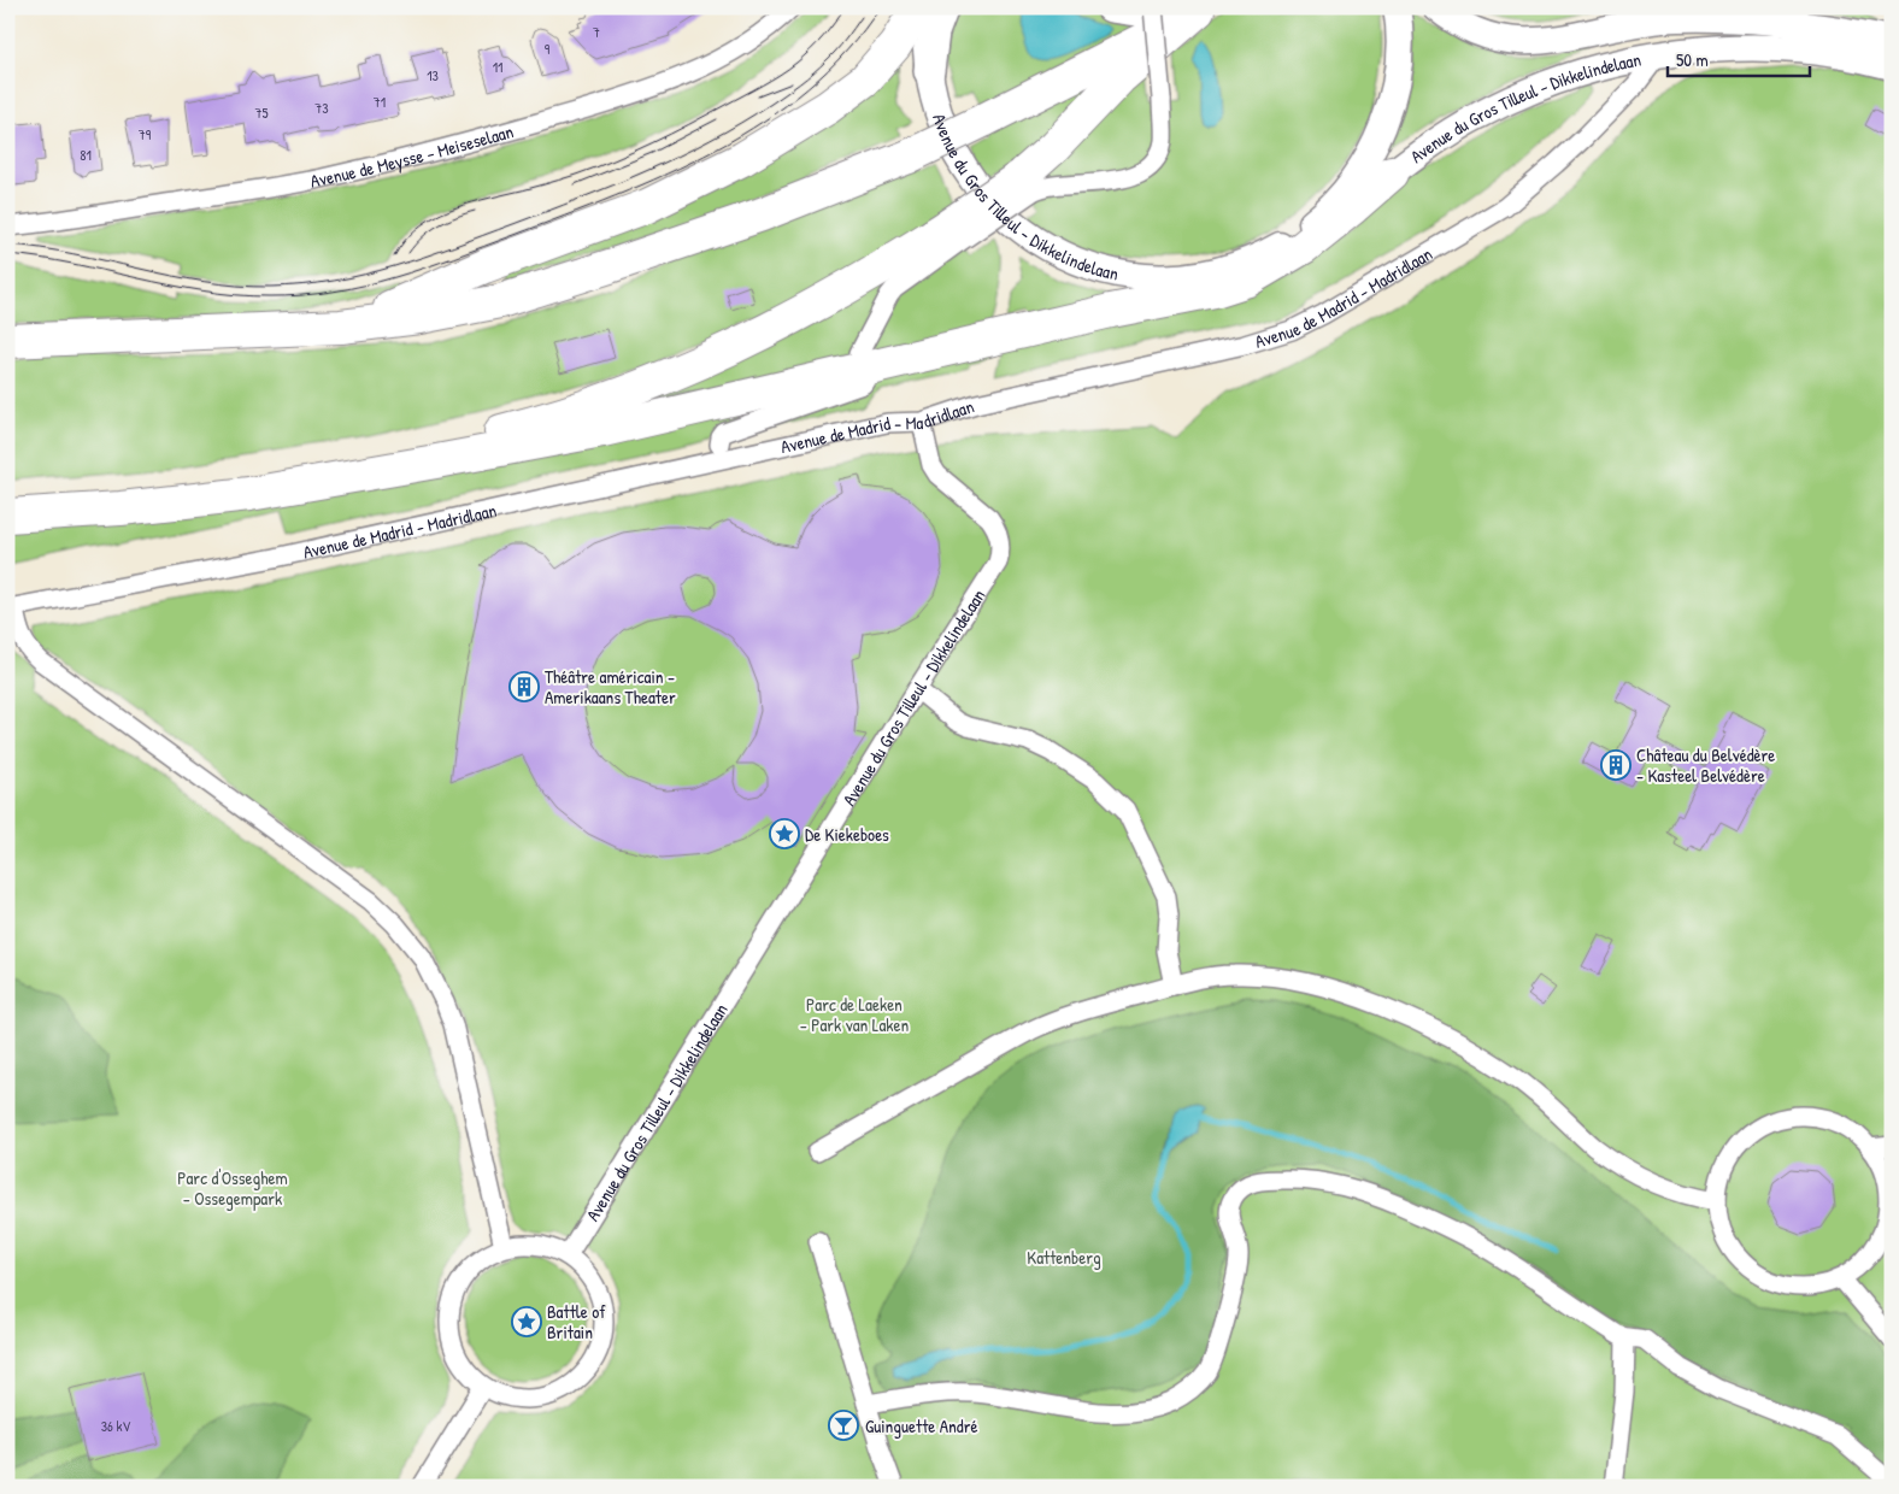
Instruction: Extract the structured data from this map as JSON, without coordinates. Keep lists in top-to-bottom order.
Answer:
{
  "streets": {
    "main road": ["Avenue du Gros Tilleul - Dikkelindelaan"],
    "street": ["Avenue de Meysse - Meiseselaan", "Avenue de Madrid - Madridlaan"]
  },
  "crossings": [
    ["Avenue du Gros Tilleul - Dikkelindelaan", "Avenue de Madrid - Madridlaan"]
  ],
  "parks": ["Parc de Laeken - Park van Laken", "Parc d'Osseghem - Ossegempark", "Kattenberg"],
  "places": {
    "building": ["Théâtre américain - Amerikaans Theater", "Château du Belvédère - Kasteel Belvédère"],
    "place": ["De Kiekeboes", "Battle of Britain"],
    "bar": ["Guinguette André"]
  },
  "house_numbers": [
    "7",
    "9",
    "11",
    "13",
    "71",
    "73",
    "75",
    "79",
    "81",
    "36 kV"
  ],
  "scale_bar": "50 m"
}
